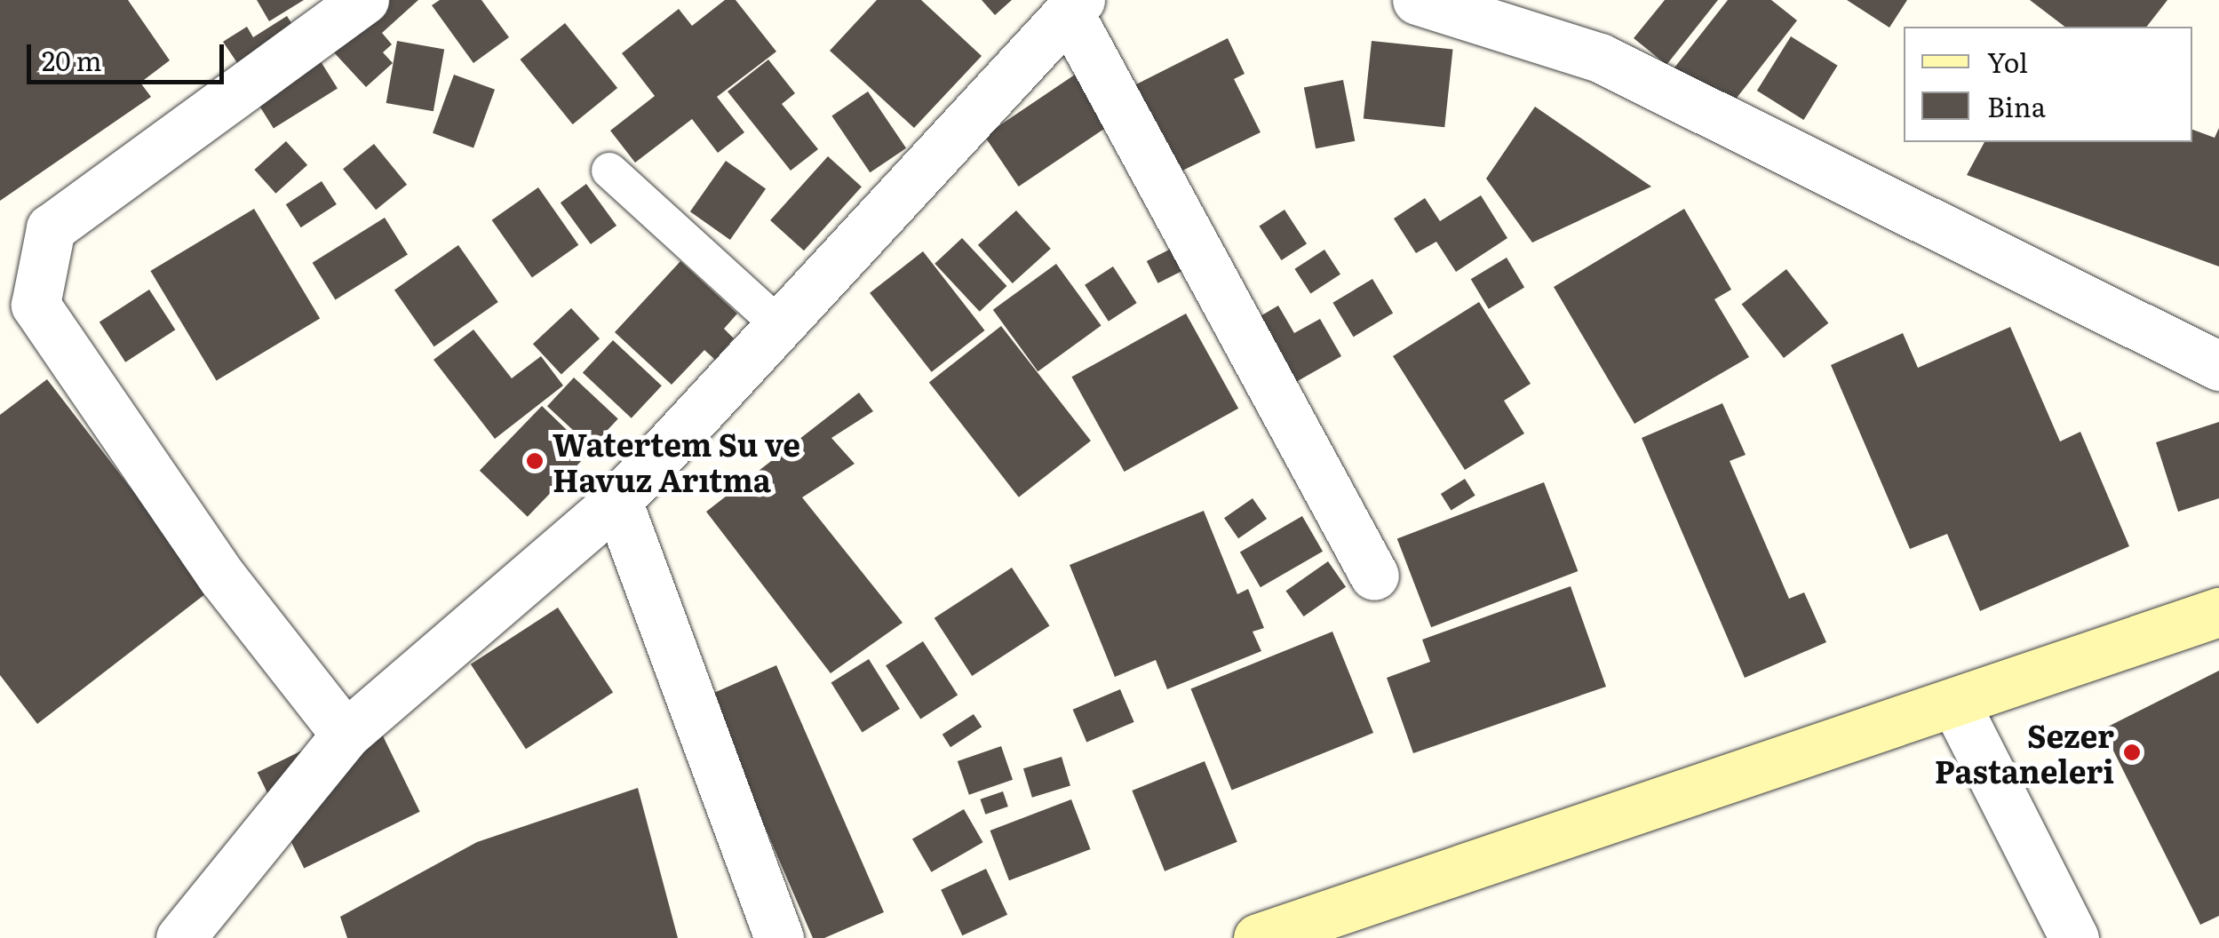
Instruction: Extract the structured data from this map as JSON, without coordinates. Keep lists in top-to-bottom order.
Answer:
{
  "places": ["Watertem Su ve Havuz Arıtma", "Sezer Pastaneleri"],
  "legend": ["Yol", "Bina"],
  "scale_bar": "20 m"
}
